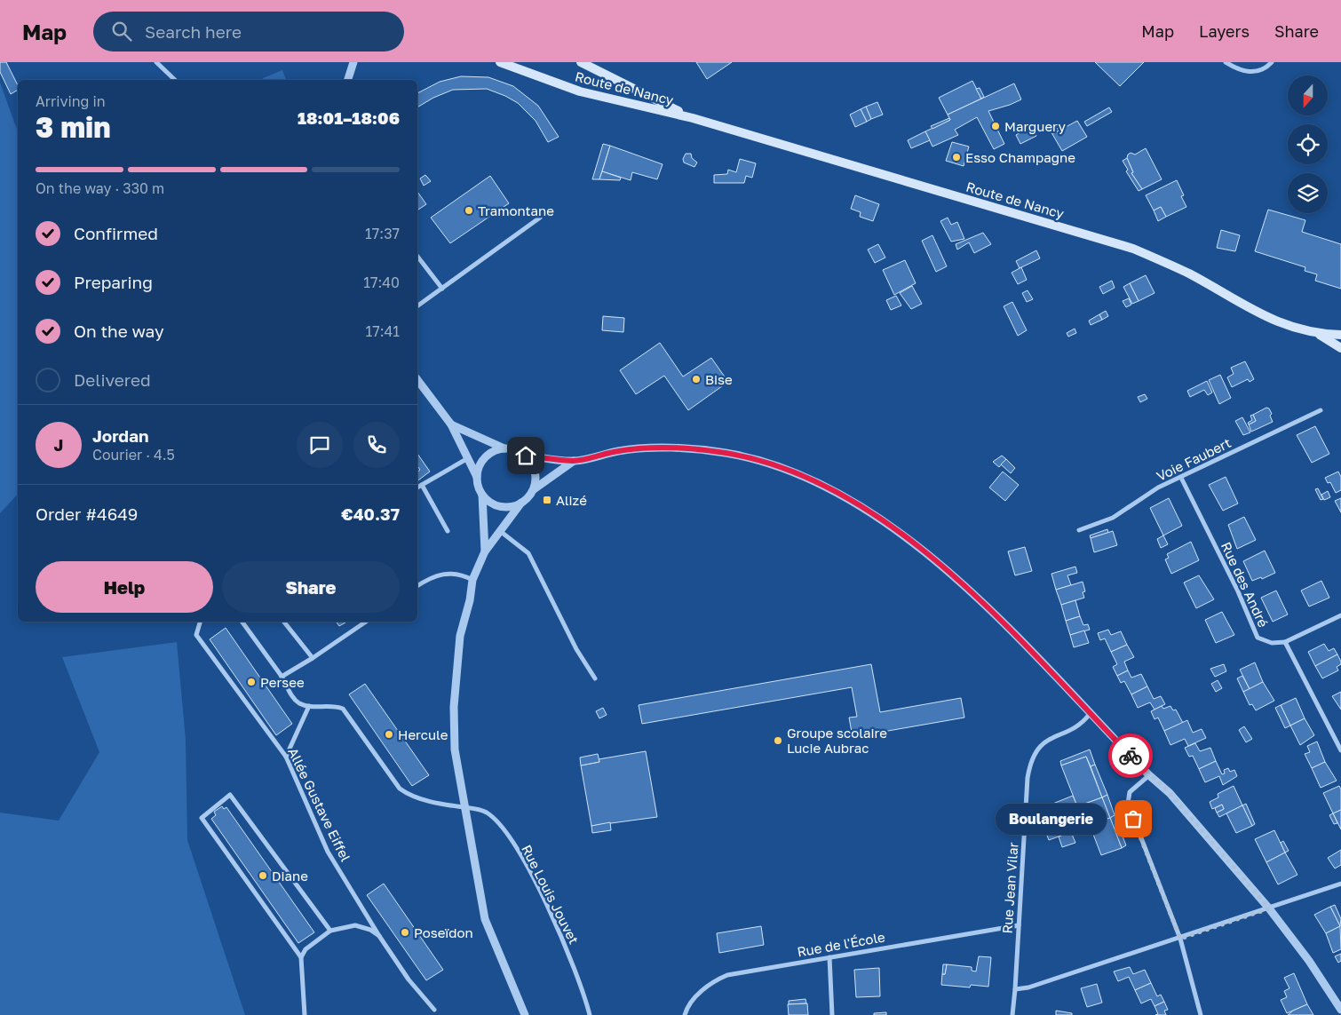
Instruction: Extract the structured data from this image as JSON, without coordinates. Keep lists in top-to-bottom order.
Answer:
{
  "streets": {
    "main road": ["Route de Nancy"],
    "street": [
      "Voie Faubert",
      "Rue des André",
      "Allée Gustave Eiffel",
      "Rue Jean Vilar",
      "Rue Louis Jouvet",
      "Rue de l'École"
    ]
  },
  "crossings": [
    ["Voie Faubert", "Rue des André"],
    ["Rue Jean Vilar", "Rue de l'École"]
  ],
  "places": {
    "other": [
      "Marguery",
      "Esso Champagne",
      "Tramontane",
      "Bise",
      "Persee",
      "Hercule",
      "Groupe scolaire Lucie Aubrac",
      "Boulangerie",
      "Diane",
      "Poseïdon"
    ],
    "transit": ["Alizé"]
  },
  "north": "bottom",
  "page": {
    "header": "Map",
    "search": "Search here",
    "nav": ["Map", "Layers", "Share"],
    "heading": ["3 min", "Arriving in", "18:01–18:06"],
    "panel": [
      "Jordan",
      "Courier · 4.5",
      "Order #4649",
      "€40.37"
    ],
    "bar": "On the way · 330 m",
    "list": [
      ["Confirmed", "17:37"],
      ["Preparing", "17:40"],
      ["On the way", "17:41"],
      "Delivered"
    ],
    "round": "J",
    "buttons": ["Help", "Share"],
    "bubble": "Boulangerie"
  }
}
